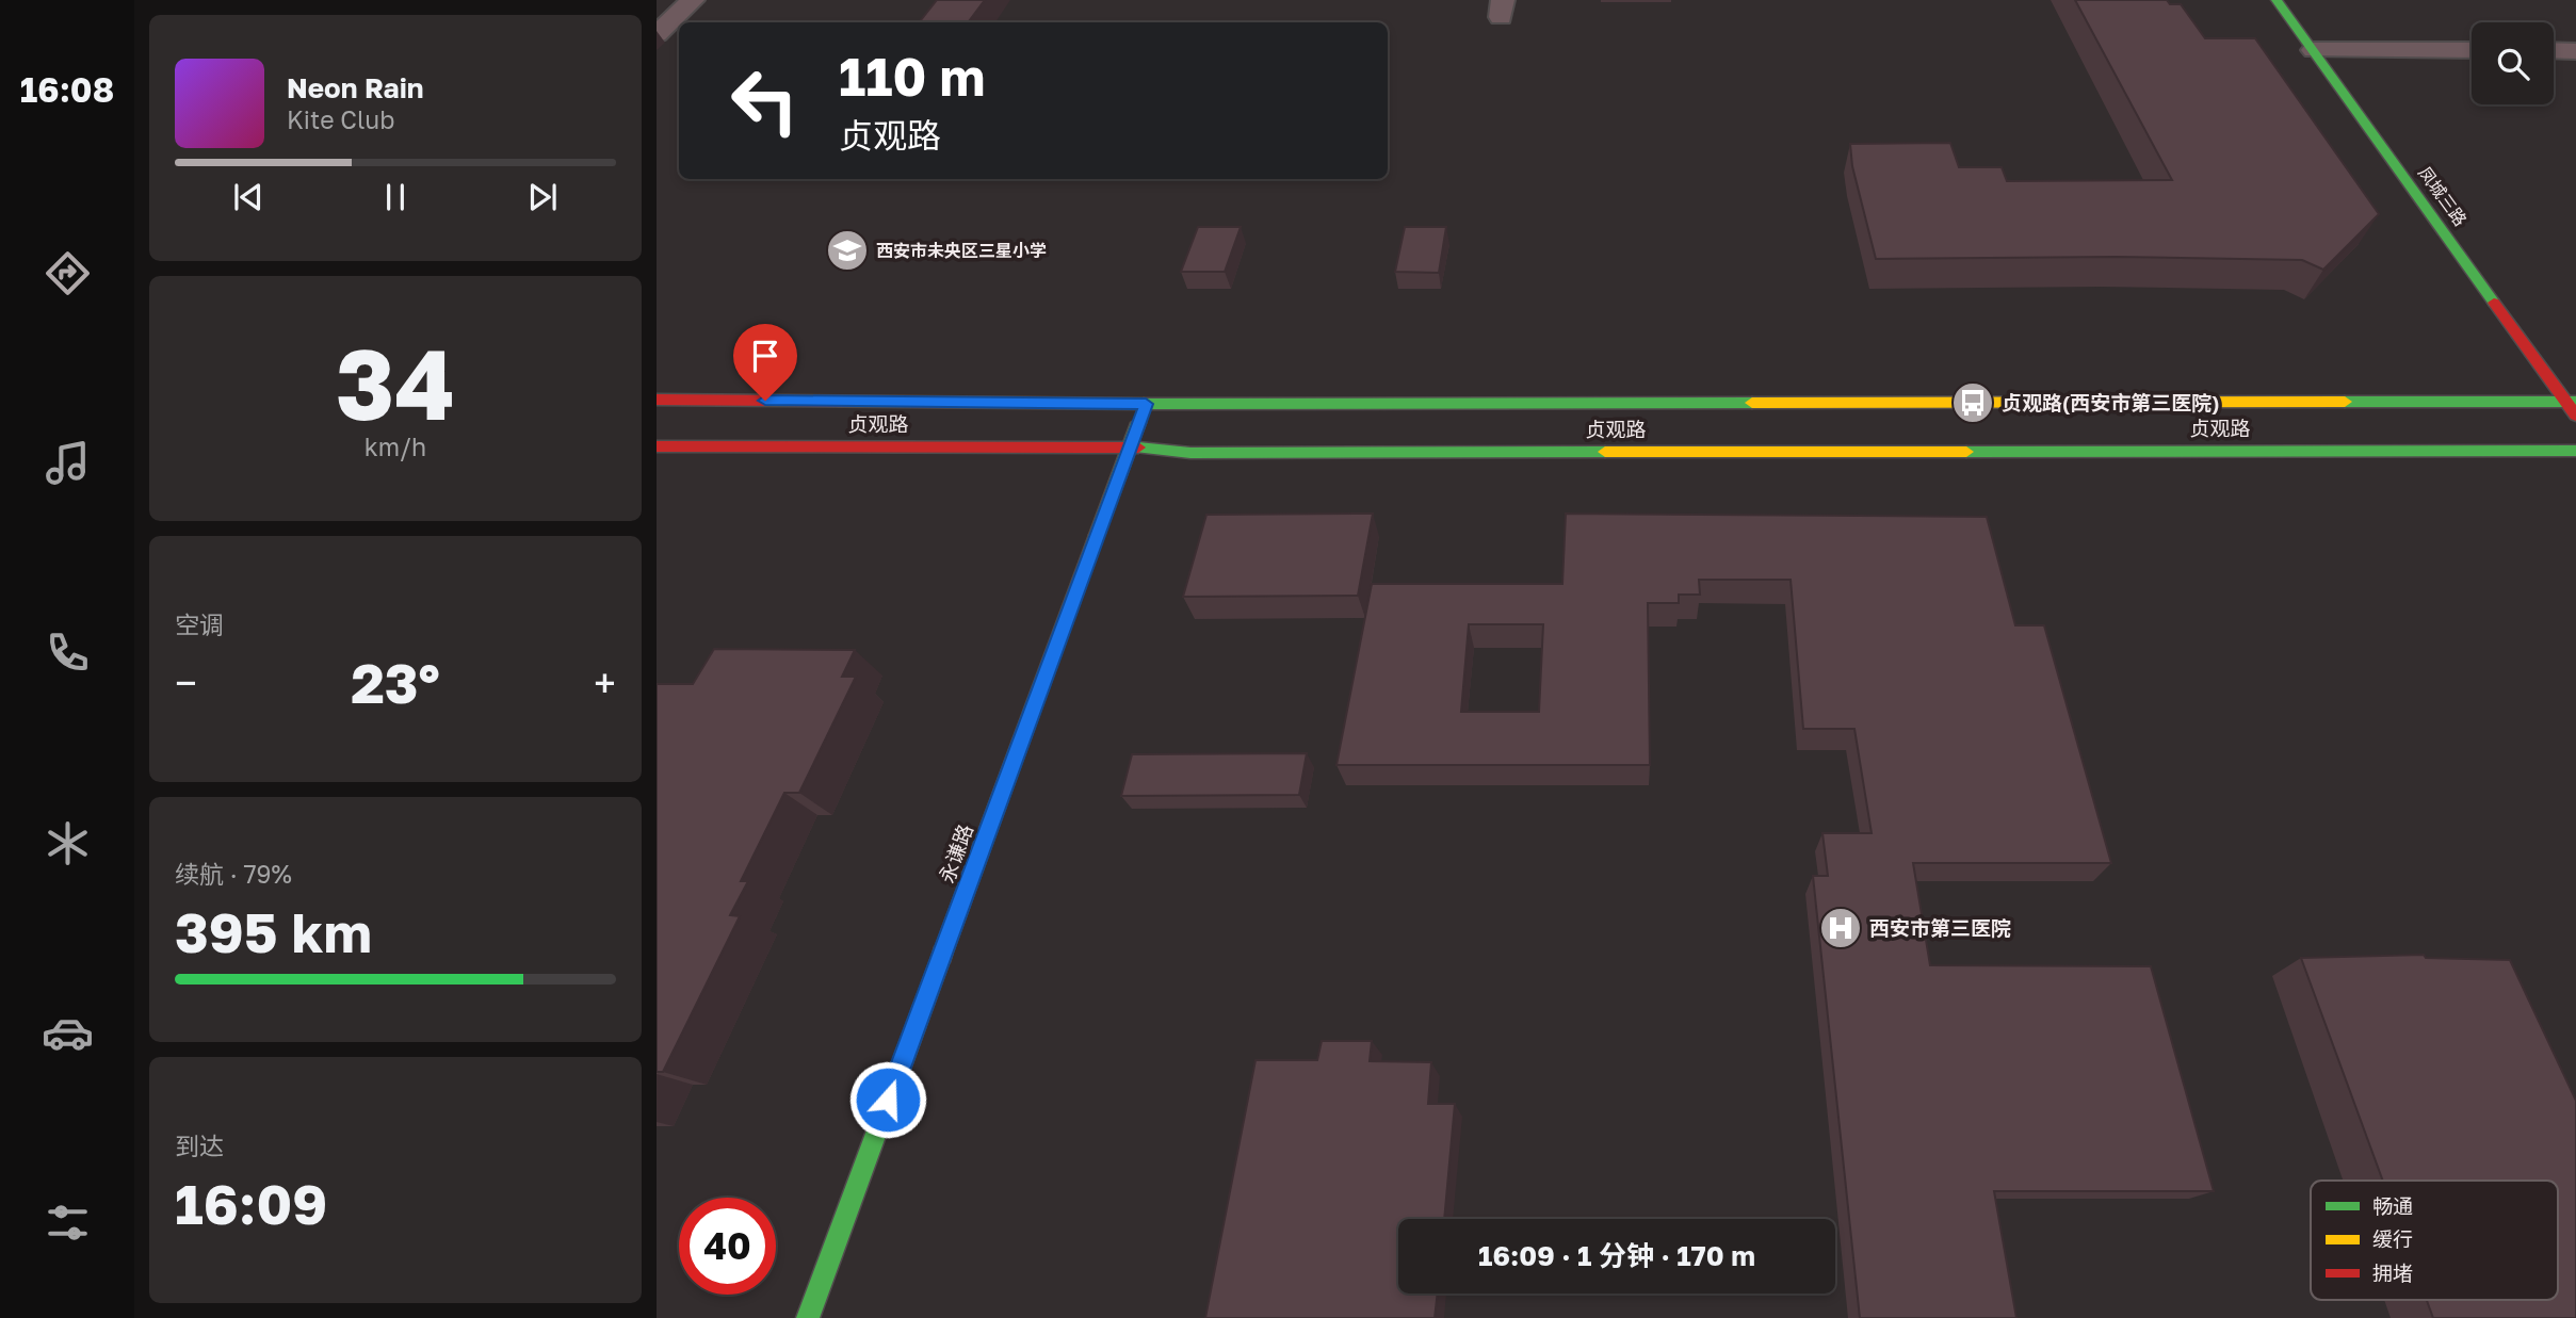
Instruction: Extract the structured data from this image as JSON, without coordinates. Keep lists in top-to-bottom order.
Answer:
{
  "streets": {
    "main road": ["凤城三路", "贞观路", "永谦路"]
  },
  "crossings": [
    ["凤城三路", "贞观路"],
    ["贞观路", "永谦路"]
  ],
  "places": {
    "school or university": ["西安市未央区三星小学"],
    "bus stop": ["贞观路(西安市第三医院)"],
    "hospital": ["西安市第三医院"]
  },
  "legend": ["畅通", "缓行", "拥堵"],
  "page": {
    "tabs": "16:08",
    "turn": ["110 m", "贞观路"],
    "song": ["Neon Rain", "Kite Club"],
    "tile": [
      ["34", "km/h"],
      "空调",
      ["续航 · 79%", "395 km"],
      ["到达", "16:09"]
    ],
    "heat": ["−", "23°", "+"],
    "limit": "40",
    "trip": "16:09 · 1 分钟 · 170 m"
  }
}
